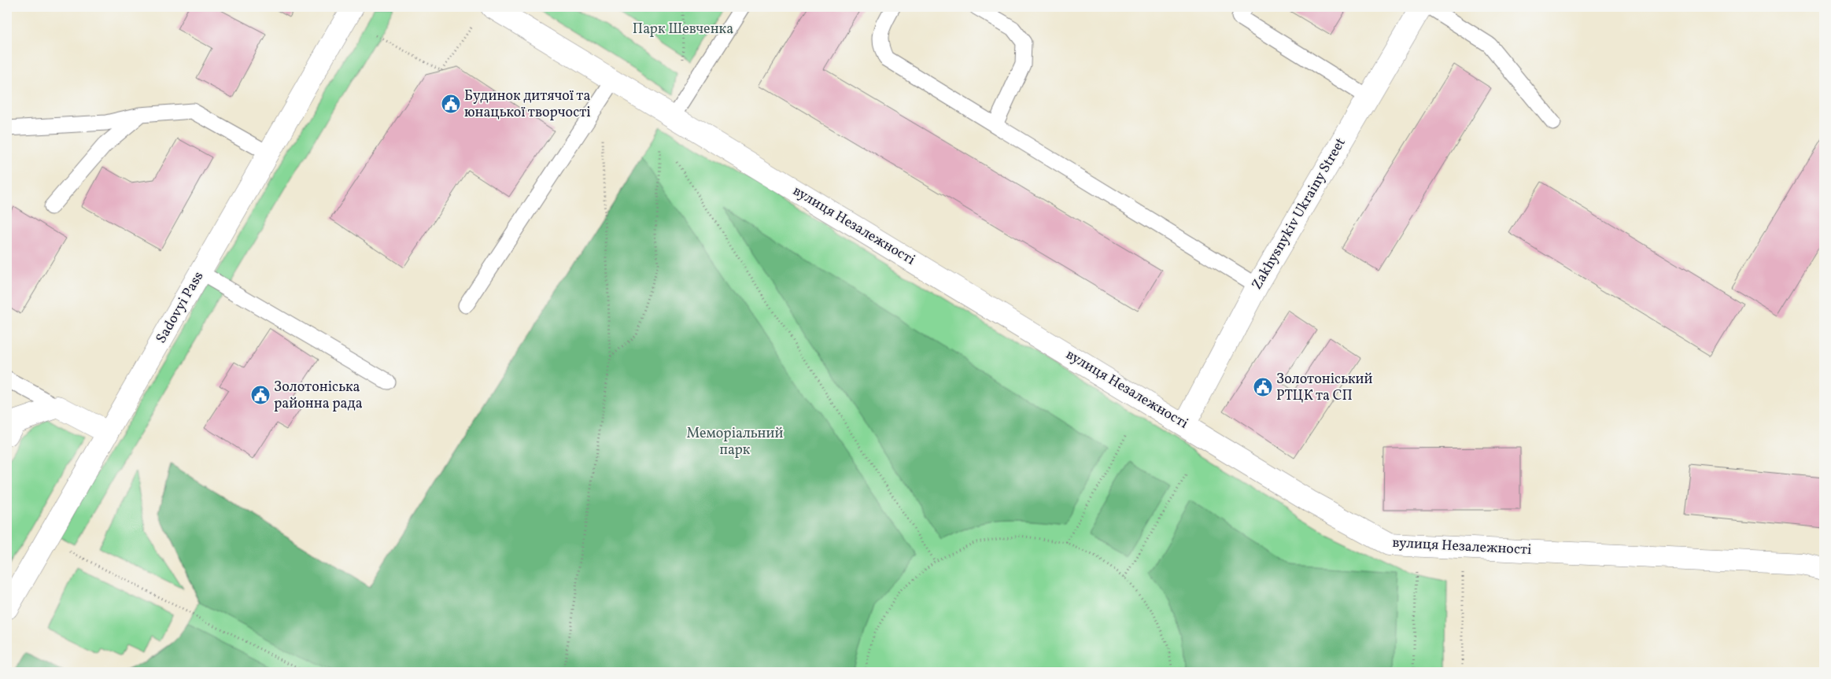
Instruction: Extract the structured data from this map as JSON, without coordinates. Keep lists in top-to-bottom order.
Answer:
{
  "streets": {
    "street": ["Zakhysnykiv Ukrainy Street", "вулиця Незалежності", "Sadovyi Pass"]
  },
  "crossings": [
    ["Zakhysnykiv Ukrainy Street", "вулиця Незалежності"]
  ],
  "parks": ["Парк Шевченка", "Меморіальний парк"],
  "places": {
    "public building": ["Будинок дитячої та юнацької творчості", "Золотоніський РТЦК та СП", "Золотоніська районна рада"]
  }
}
